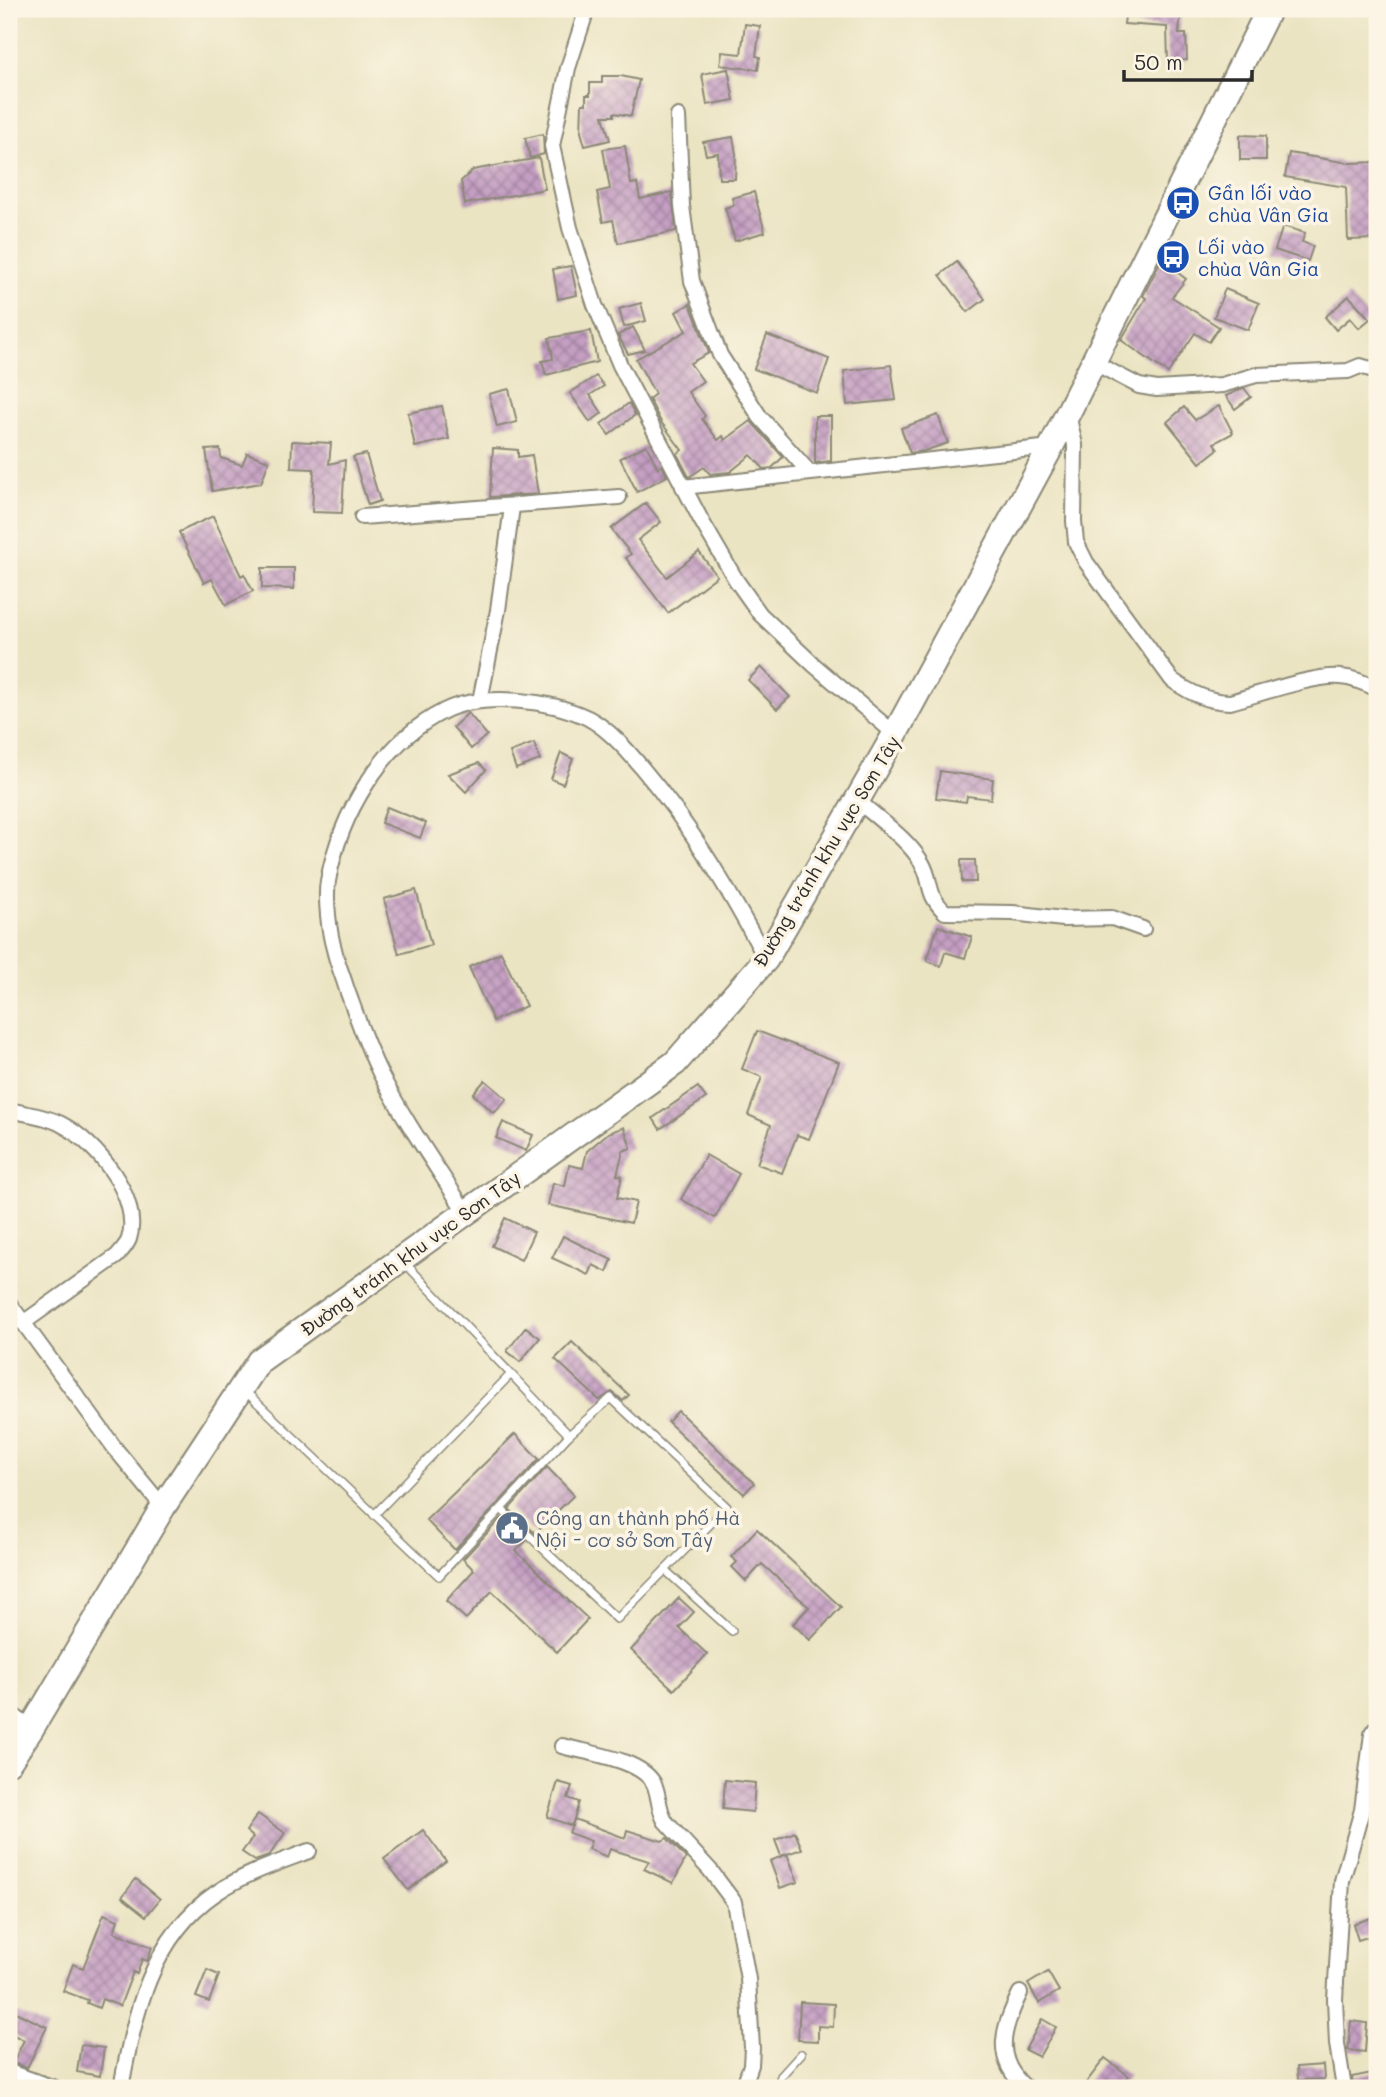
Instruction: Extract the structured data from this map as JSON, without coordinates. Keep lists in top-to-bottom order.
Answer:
{
  "streets": {
    "highway": ["Đường tránh khu vực Sơn Tây"]
  },
  "places": {
    "bus stop": ["Gần lối vào chùa Vân Gia", "Lối vào chùa Vân Gia"],
    "public building": ["Công an thành phố Hà Nội - cơ sở Sơn Tây"]
  },
  "scale_bar": "50 m"
}
